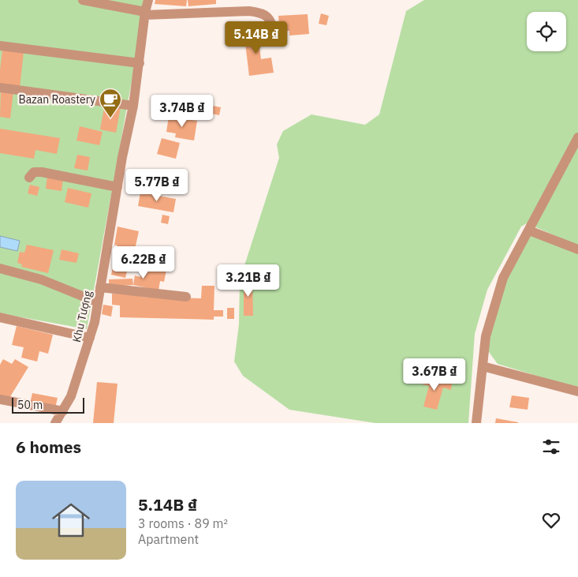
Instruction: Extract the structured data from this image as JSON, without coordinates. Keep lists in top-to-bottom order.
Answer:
{
  "streets": {
    "street": ["Khu Tượng"]
  },
  "places": {
    "cafe": ["Bazan Roastery"]
  },
  "scale_bar": "50 m",
  "page": {
    "price": [
      "5.14B ₫",
      "3.74B ₫",
      "5.77B ₫",
      "6.22B ₫",
      "3.21B ₫",
      "3.67B ₫"
    ],
    "scale": "50 m",
    "heading": "6 homes",
    "list": [
      {
        "name": "5.14B ₫",
        "note": "3 rooms · 89 m² · Apartment"
      }
    ]
  }
}
